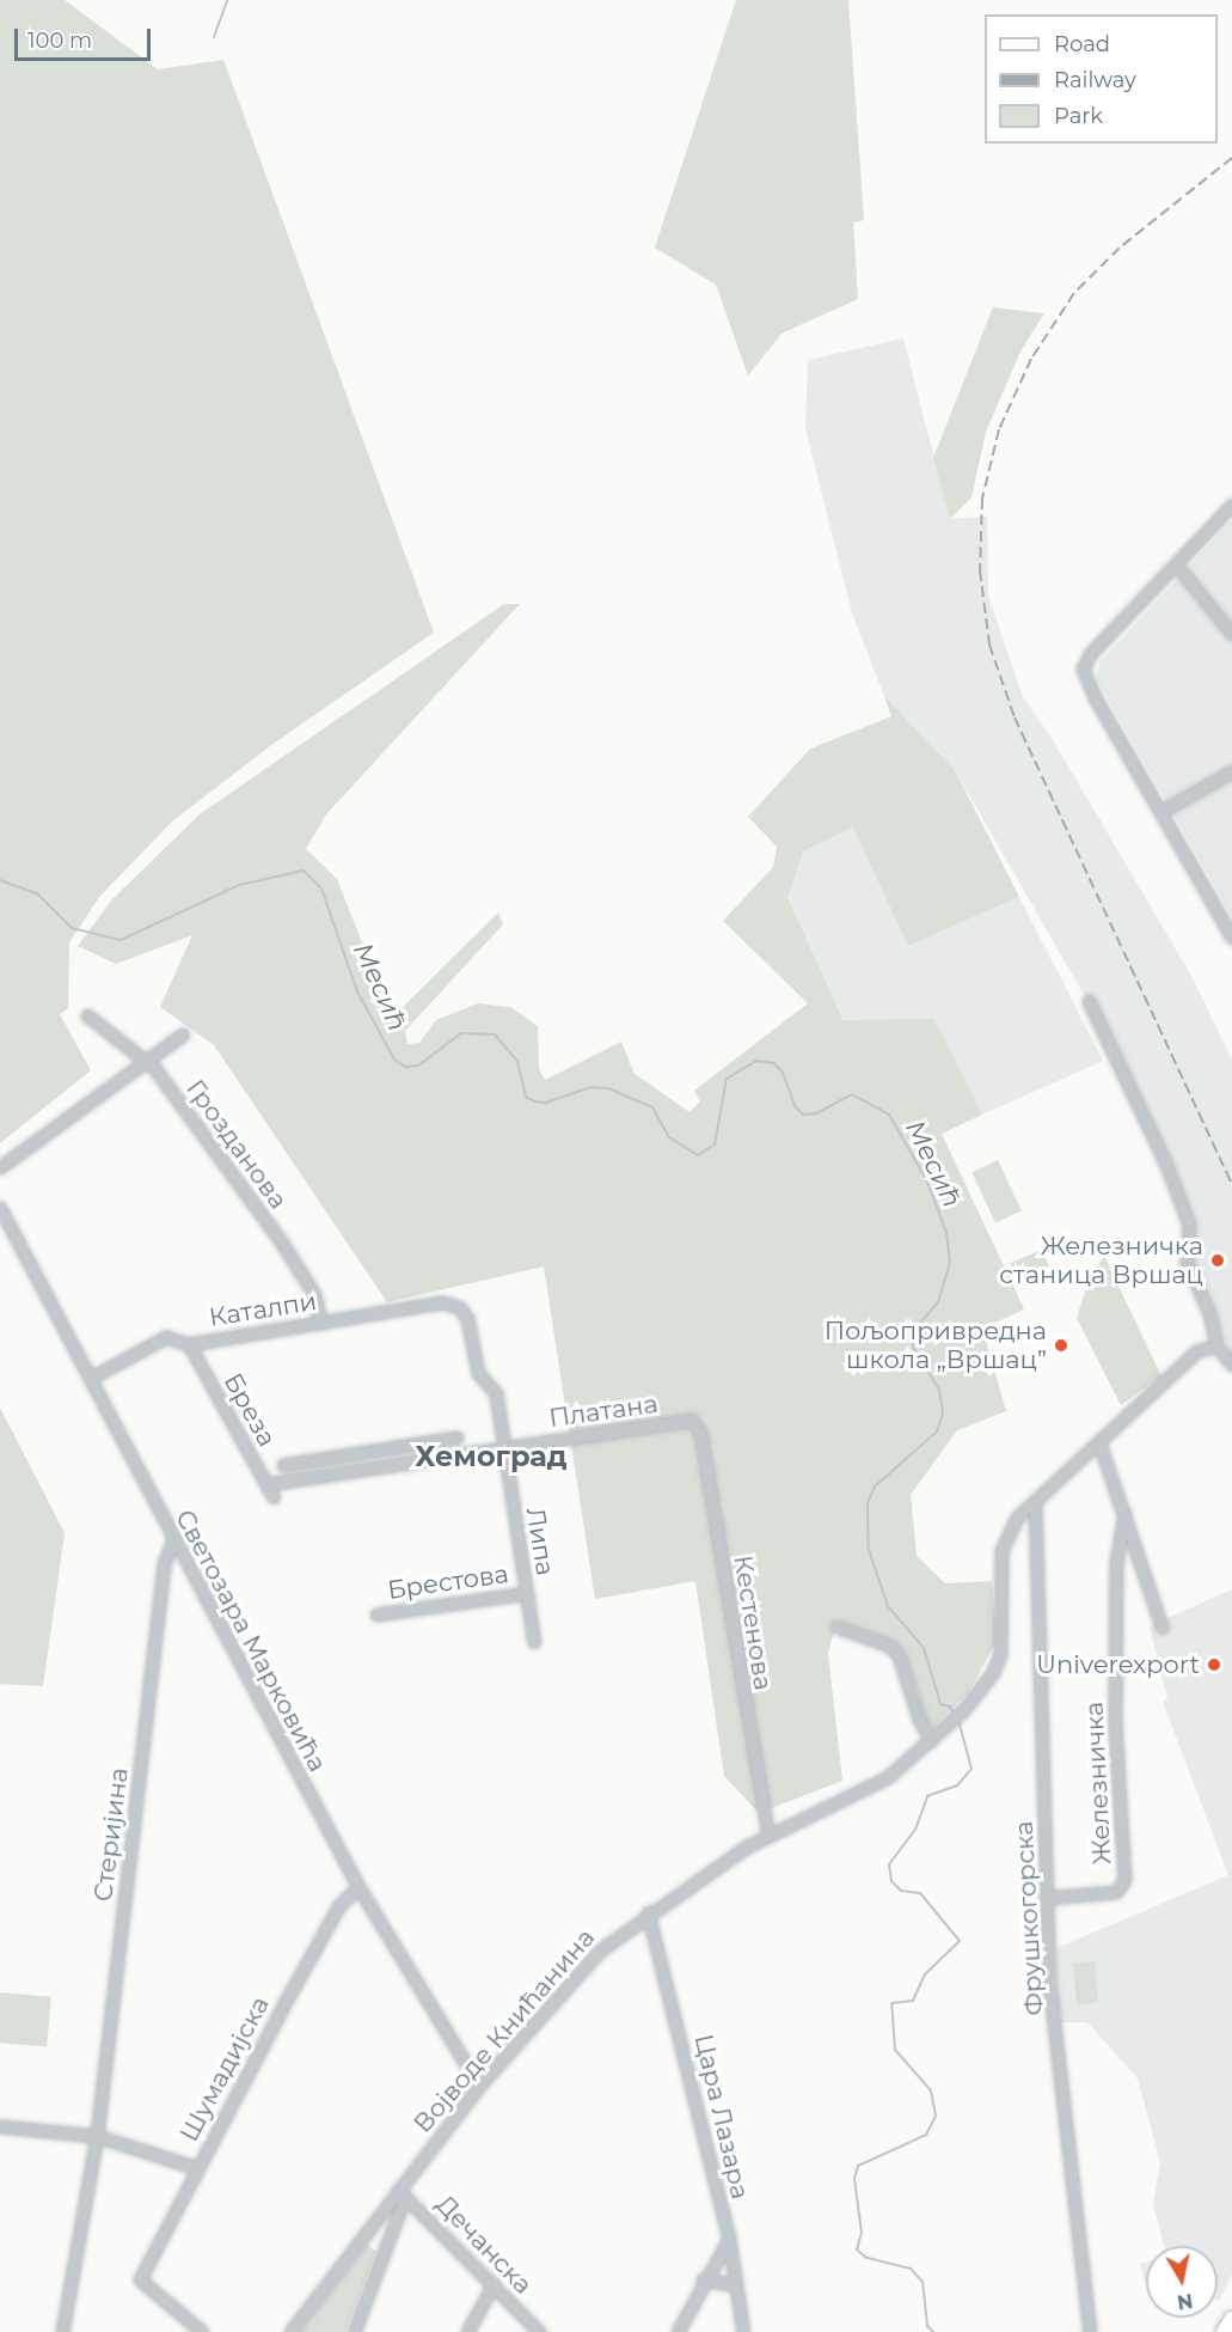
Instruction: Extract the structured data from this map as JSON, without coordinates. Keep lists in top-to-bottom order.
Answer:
{
  "streets": {
    "street": [
      "Грозданова",
      "Каталпи",
      "Бреза",
      "Платана",
      "Липа",
      "Брестова",
      "Кестенова",
      "Светозара Марковића",
      "Железничка",
      "Стеријина",
      "Фрушкогорска",
      "Војводе Книћанина",
      "Шумадијска",
      "Цара Лазара",
      "Дечанска"
    ]
  },
  "crossings": [
    ["Грозданова", "Каталпи"],
    ["Каталпи", "Бреза"],
    ["Каталпи", "Липа"],
    ["Каталпи", "Светозара Марковића"],
    ["Бреза", "Платана"],
    ["Платана", "Липа"],
    ["Платана", "Кестенова"],
    ["Липа", "Брестова"],
    ["Кестенова", "Војводе Книћанина"],
    ["Светозара Марковића", "Стеријина"],
    ["Светозара Марковића", "Војводе Книћанина"],
    ["Светозара Марковића", "Шумадијска"],
    ["Железничка", "Фрушкогорска"],
    ["Фрушкогорска", "Војводе Книћанина"],
    ["Војводе Книћанина", "Цара Лазара"],
    ["Војводе Книћанина", "Дечанска"]
  ],
  "districts": ["Хемоград"],
  "water": ["Месић"],
  "places": ["Железничка станица Вршац", "Пољопривредна школа „Вршац”", "Univerexport"],
  "legend": ["Road", "Railway", "Park"],
  "scale_bar": "100 m",
  "north": "bottom"
}
